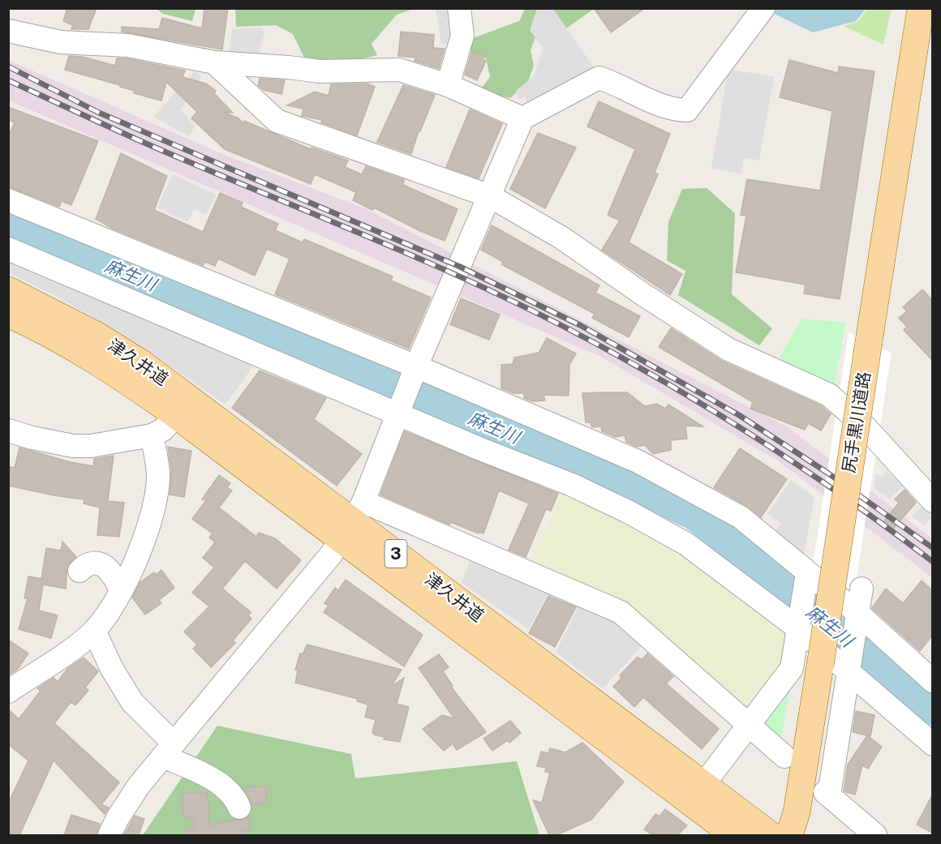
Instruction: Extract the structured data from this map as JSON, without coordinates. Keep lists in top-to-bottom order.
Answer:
{
  "streets": {
    "main road": ["津久井道", "尻手黒川道路", "3"]
  },
  "water": ["麻生川"]
}
